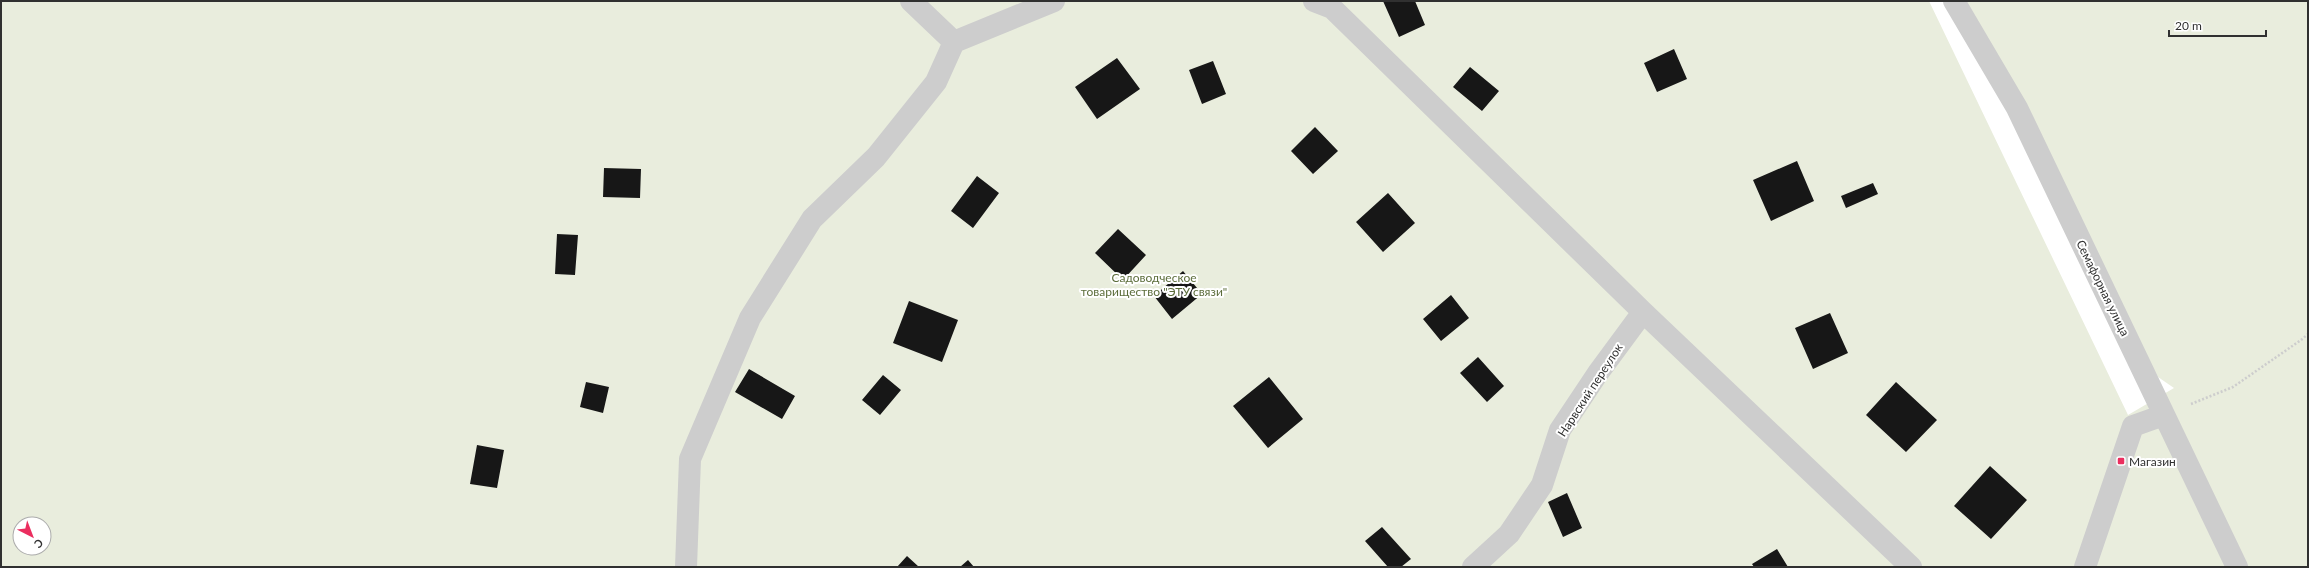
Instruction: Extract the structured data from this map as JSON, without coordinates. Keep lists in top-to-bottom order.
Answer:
{
  "streets": {
    "street": ["Семафорная улица", "Нарвский переулок"]
  },
  "parks": ["Садоводческое товарищество \"ЭТУ связи\""],
  "places": {
    "transit": ["Магазин"]
  },
  "scale_bar": "20 m",
  "north": "bottom right"
}
